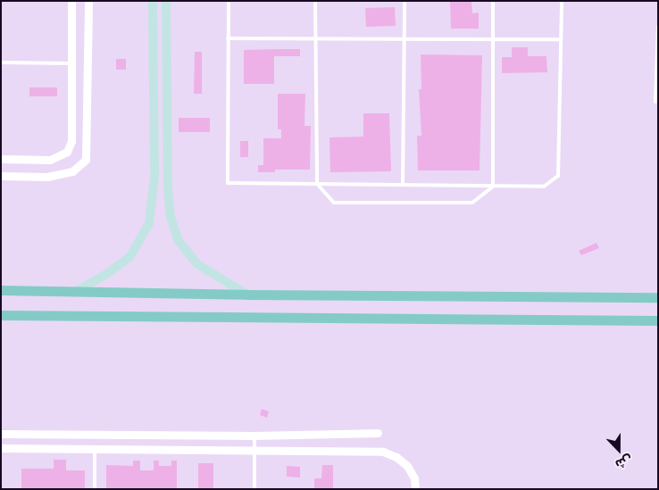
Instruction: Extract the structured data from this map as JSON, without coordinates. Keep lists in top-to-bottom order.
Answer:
{
  "north": "bottom"
}
